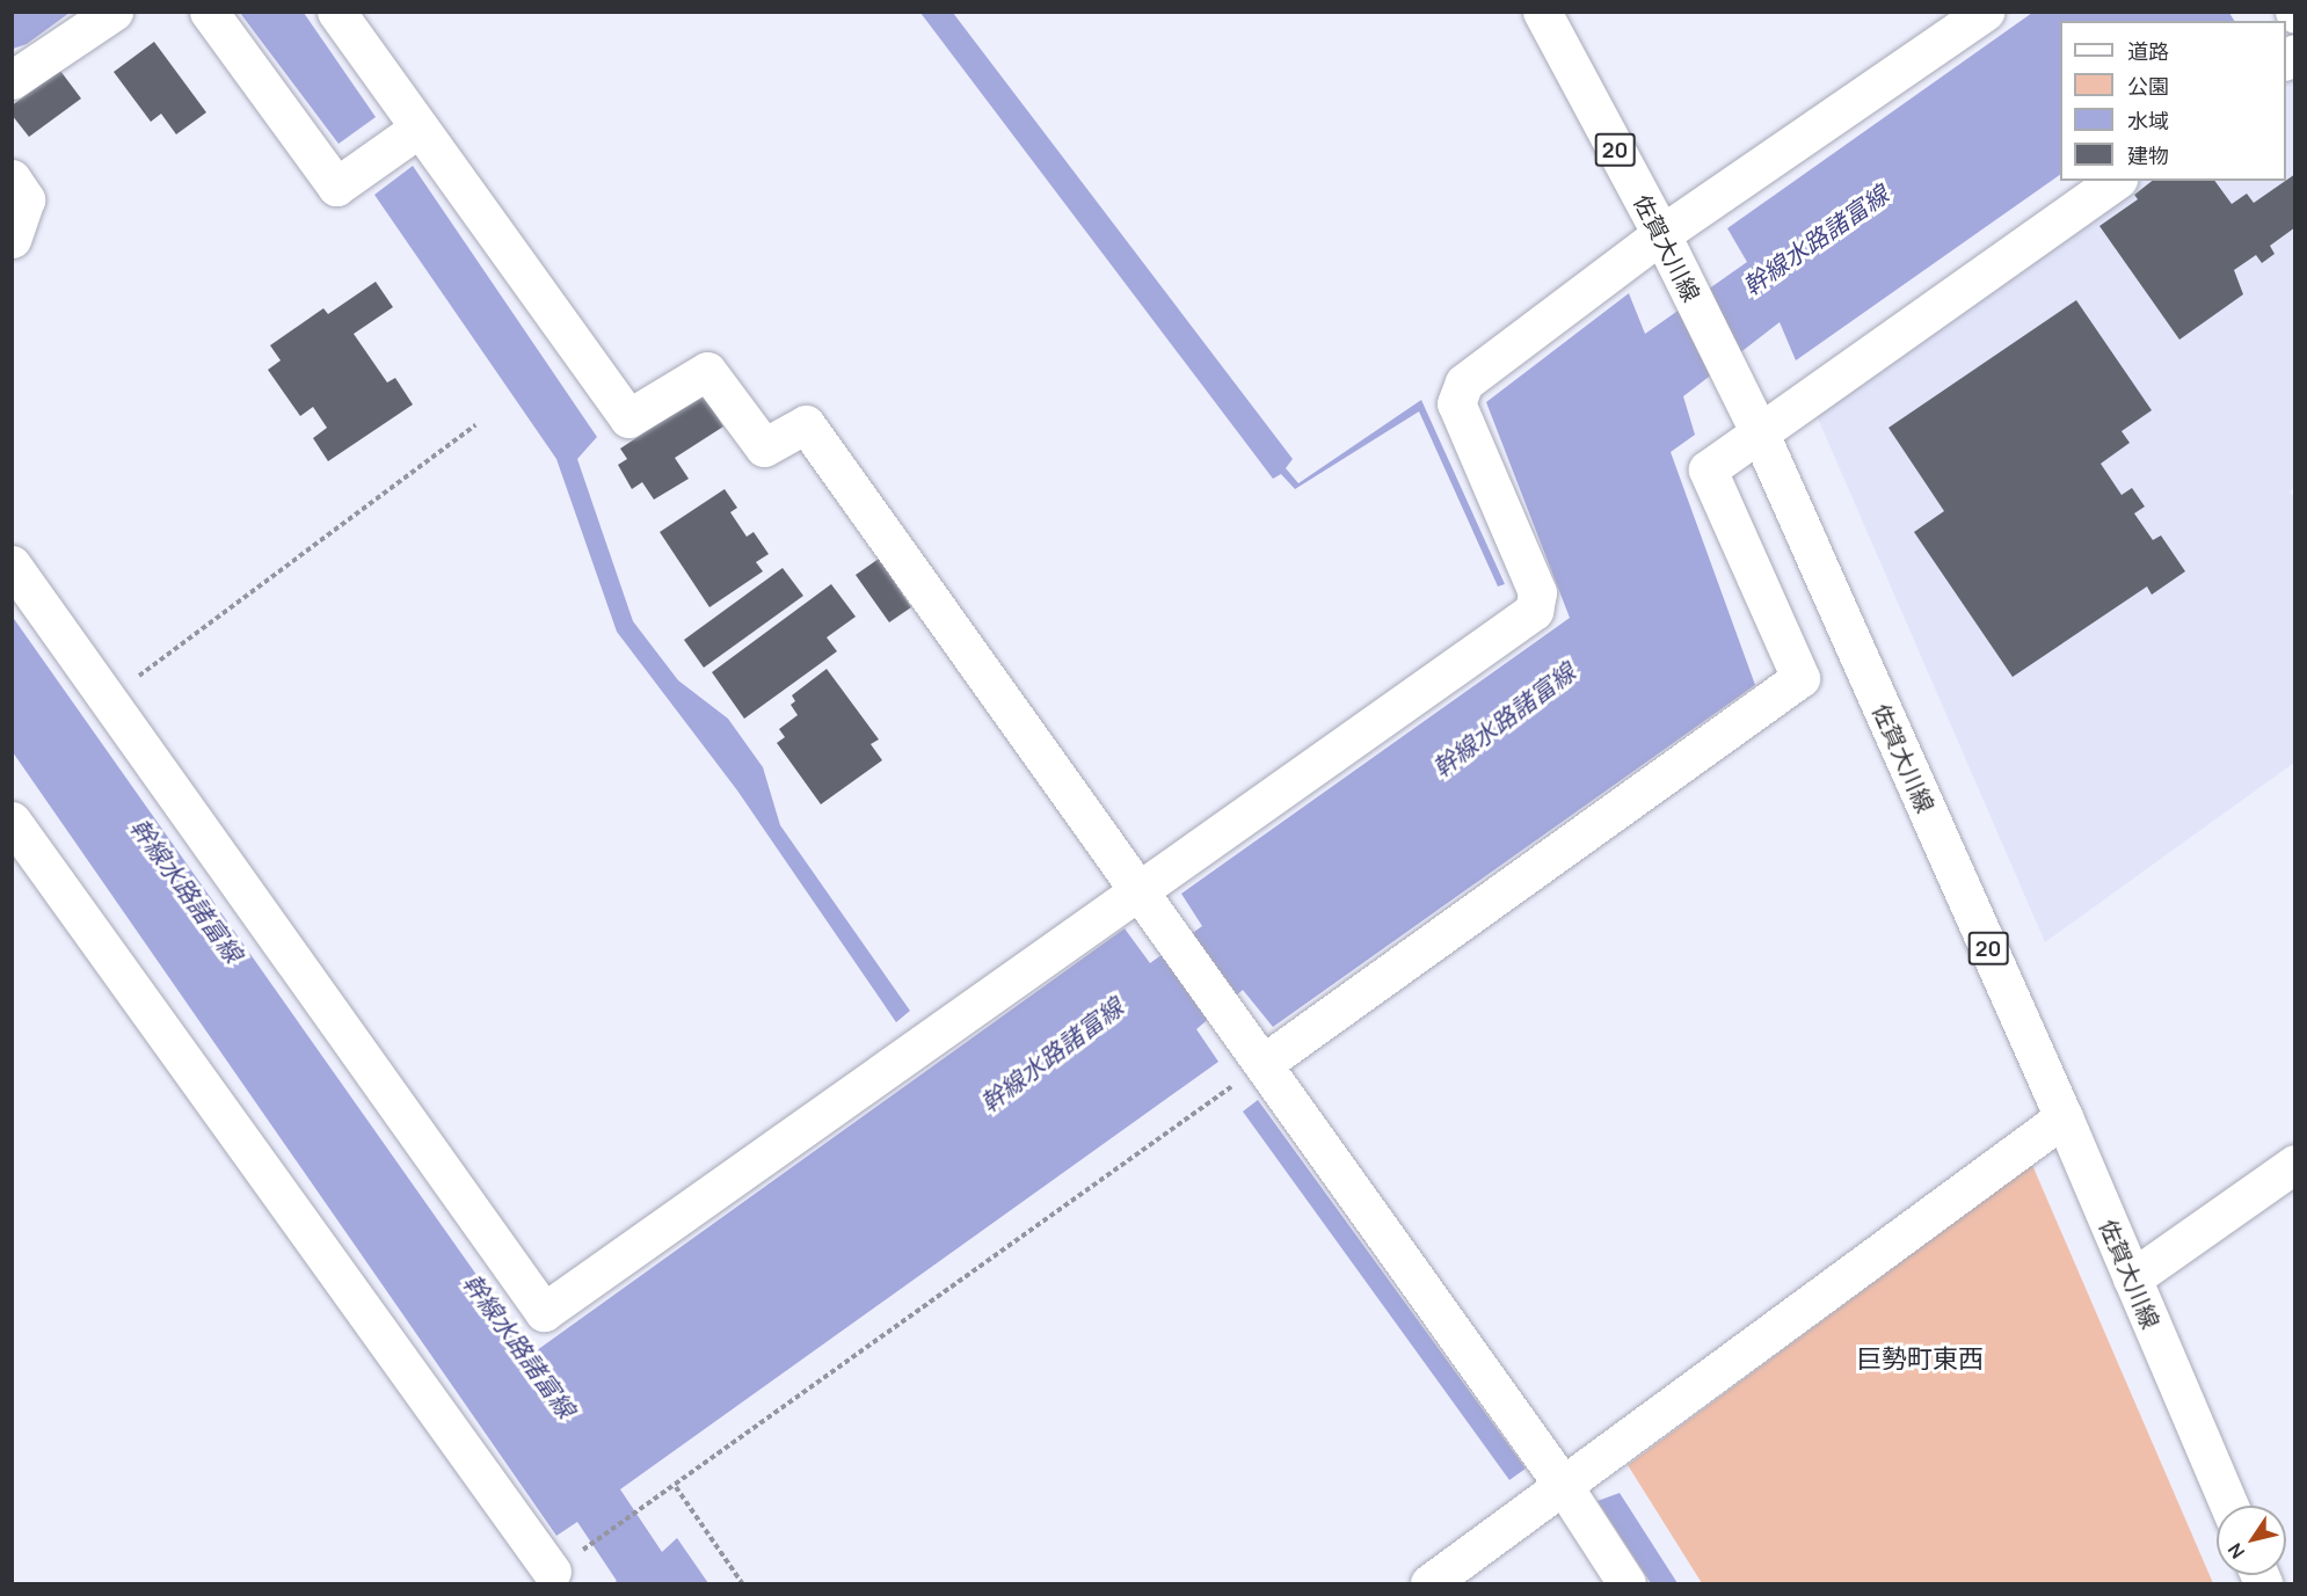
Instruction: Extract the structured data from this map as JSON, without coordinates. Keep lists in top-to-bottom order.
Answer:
{
  "streets": {
    "street": ["20", "佐賀大川線"]
  },
  "districts": ["巨勢町東西"],
  "water": ["幹線水路諸富線"],
  "legend": [
    "道路",
    "公園",
    "水域",
    "建物"
  ],
  "north": "bottom left"
}
